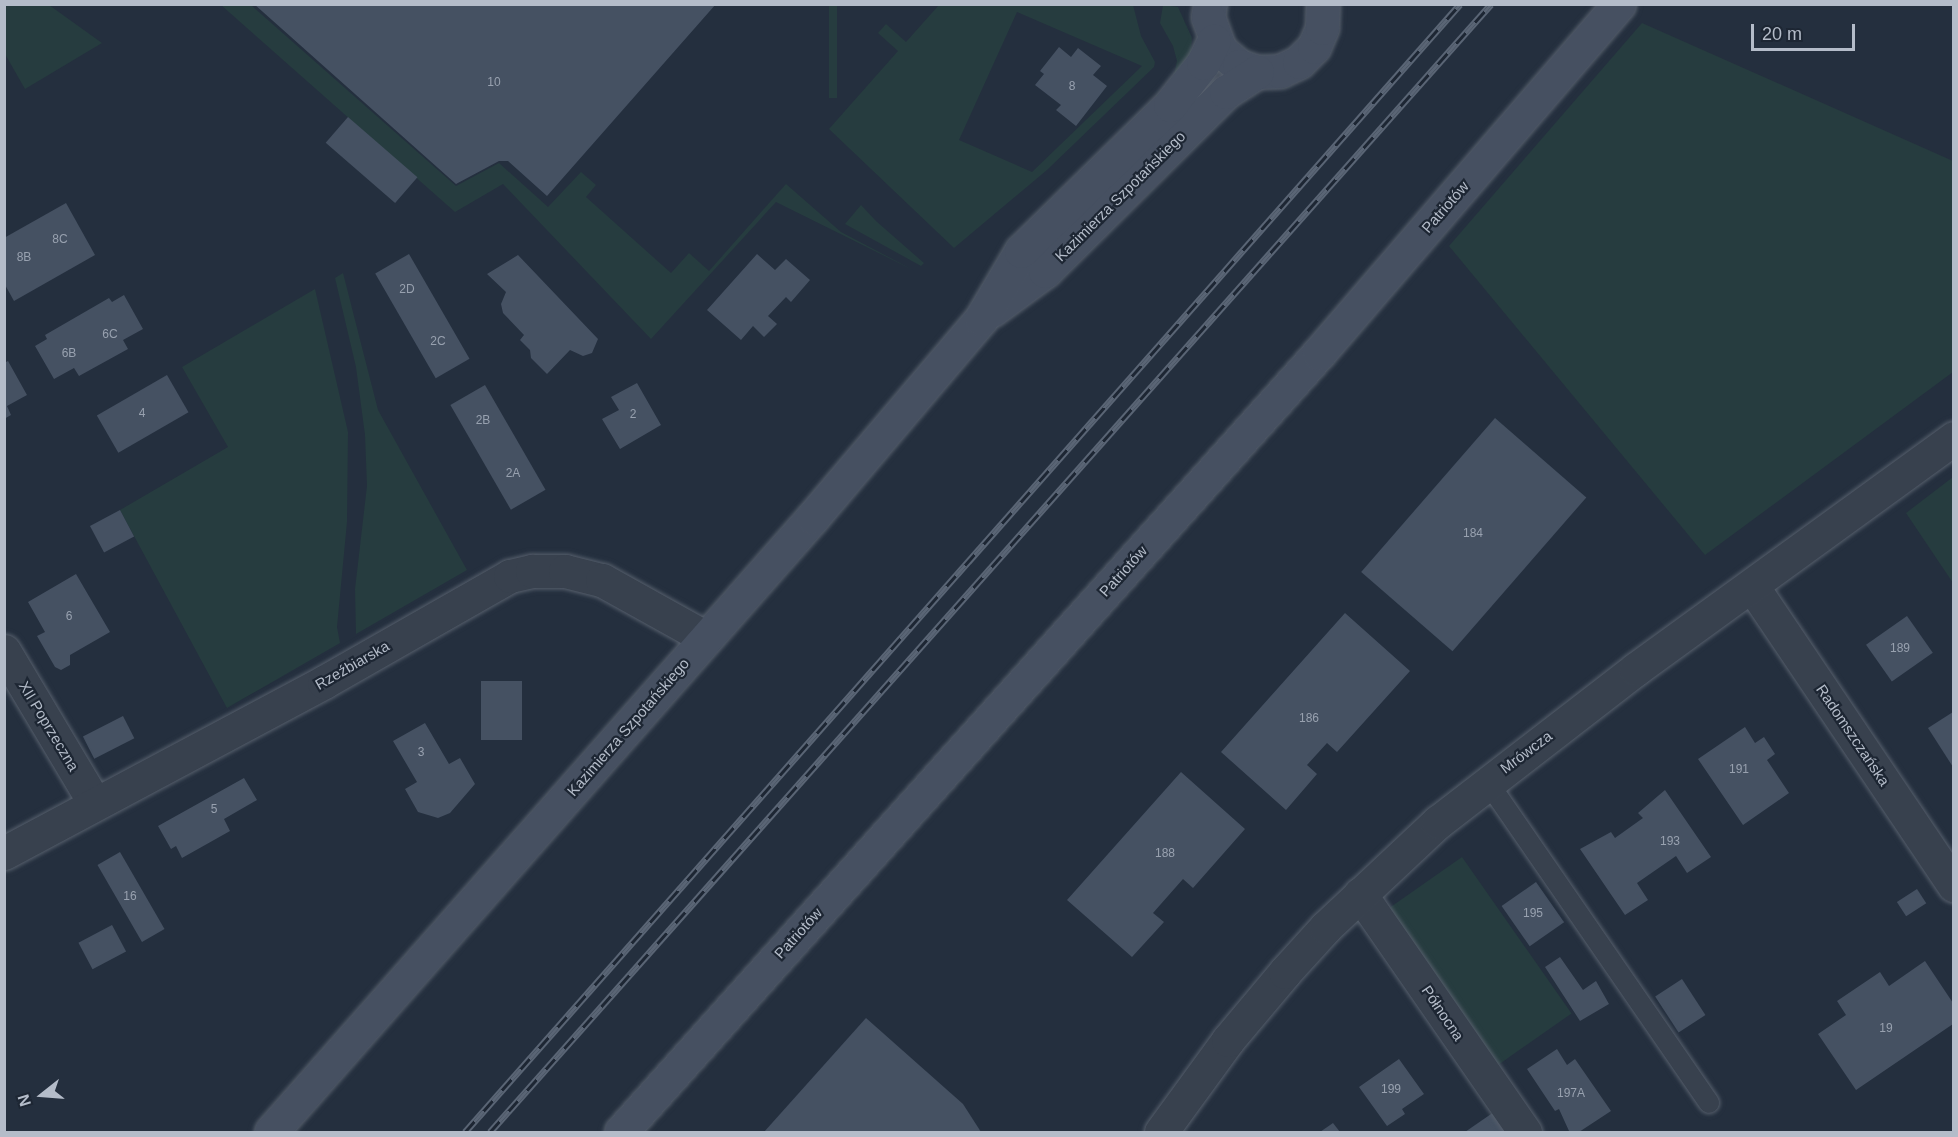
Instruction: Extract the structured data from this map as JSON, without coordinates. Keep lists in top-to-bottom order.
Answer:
{
  "streets": {
    "main road": ["Kazimierza Szpotańskiego", "Patriotów"],
    "street": [
      "Rzeźbiarska",
      "XII Poprzeczna",
      "Radomszczańska",
      "Mrówcza",
      "Północna"
    ]
  },
  "crossings": [
    ["Kazimierza Szpotańskiego", "Rzeźbiarska"],
    ["Rzeźbiarska", "XII Poprzeczna"],
    ["Radomszczańska", "Mrówcza"],
    ["Mrówcza", "Północna"]
  ],
  "house_numbers": [
    "10",
    "8",
    "8C",
    "8B",
    "2D",
    "6C",
    "2C",
    "6B",
    "4",
    "2",
    "2B",
    "2A",
    "184",
    "6",
    "189",
    "186",
    "3",
    "191",
    "5",
    "193",
    "188",
    "16",
    "195",
    "19",
    "199",
    "197A"
  ],
  "scale_bar": "20 m",
  "north": "left"
}
